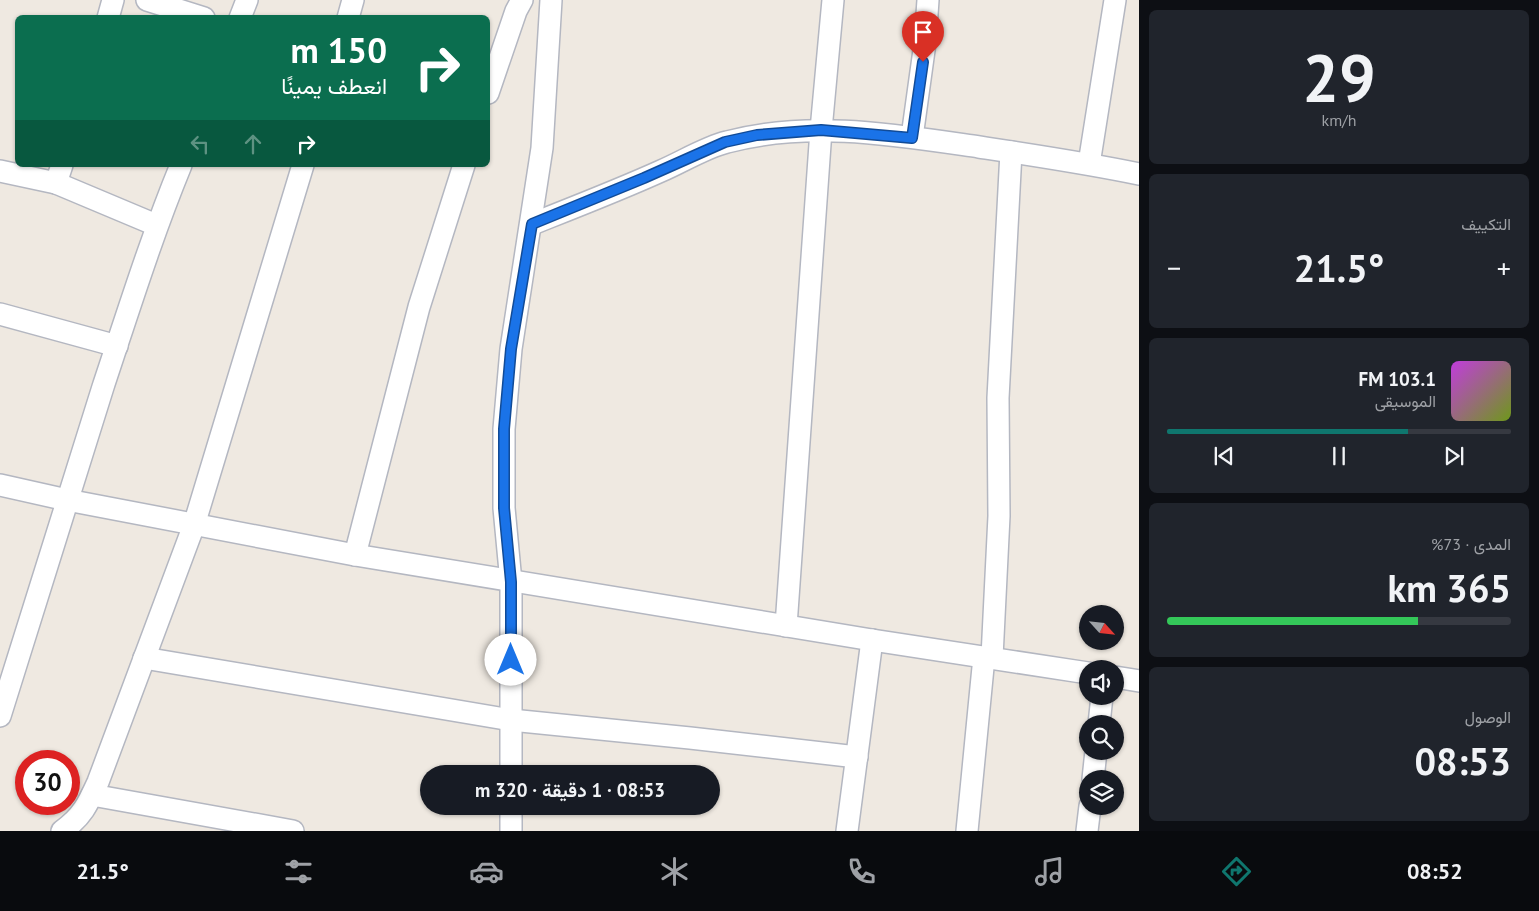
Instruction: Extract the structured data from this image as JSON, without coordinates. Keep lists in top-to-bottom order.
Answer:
{
  "north": "bottom right",
  "page": {
    "tile": [
      ["29", "km/h"],
      "التكييف",
      ["المدى · 73%", "365 km"],
      ["الوصول", "08:53"]
    ],
    "turn": ["150 m", "انعطف يمينًا"],
    "heat": ["−", "21.5°", "+"],
    "song": ["103.1 FM", "الموسيقى"],
    "limit": "30",
    "trip": "08:53 · 1 دقيقة · 320 m",
    "tabs": ["08:52", "21.5°"]
  }
}
